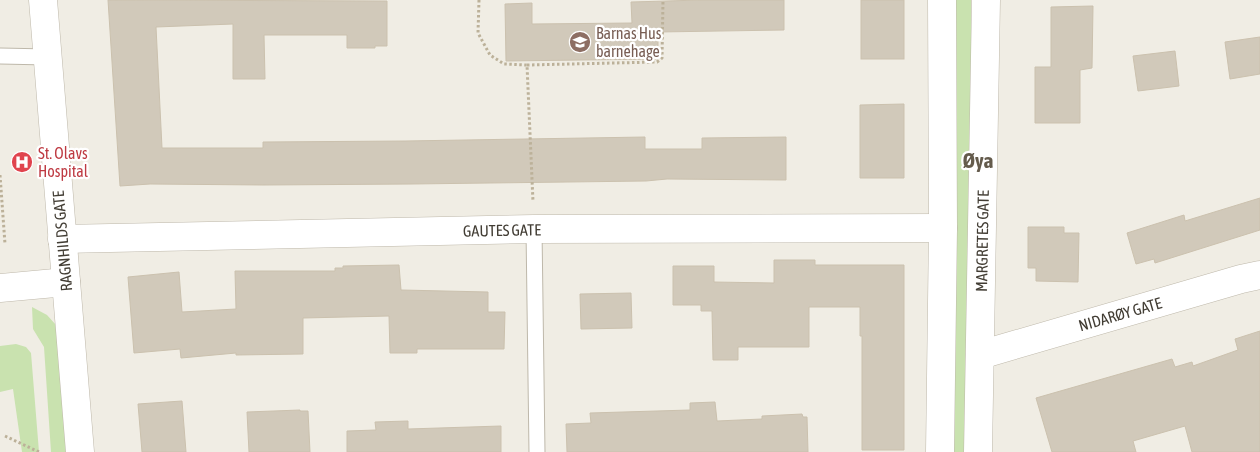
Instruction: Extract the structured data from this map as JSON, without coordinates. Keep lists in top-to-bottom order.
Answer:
{
  "streets": {
    "street": [
      "GAUTES GATE",
      "RAGNHILDS GATE",
      "MARGRETES GATE",
      "NIDARØY GATE"
    ]
  },
  "crossings": [
    ["GAUTES GATE", "RAGNHILDS GATE"],
    ["MARGRETES GATE", "NIDARØY GATE"]
  ],
  "districts": ["Øya"],
  "places": {
    "school or university": ["Barnas Hus barnehage"],
    "hospital": ["St. Olavs Hospital"]
  }
}
